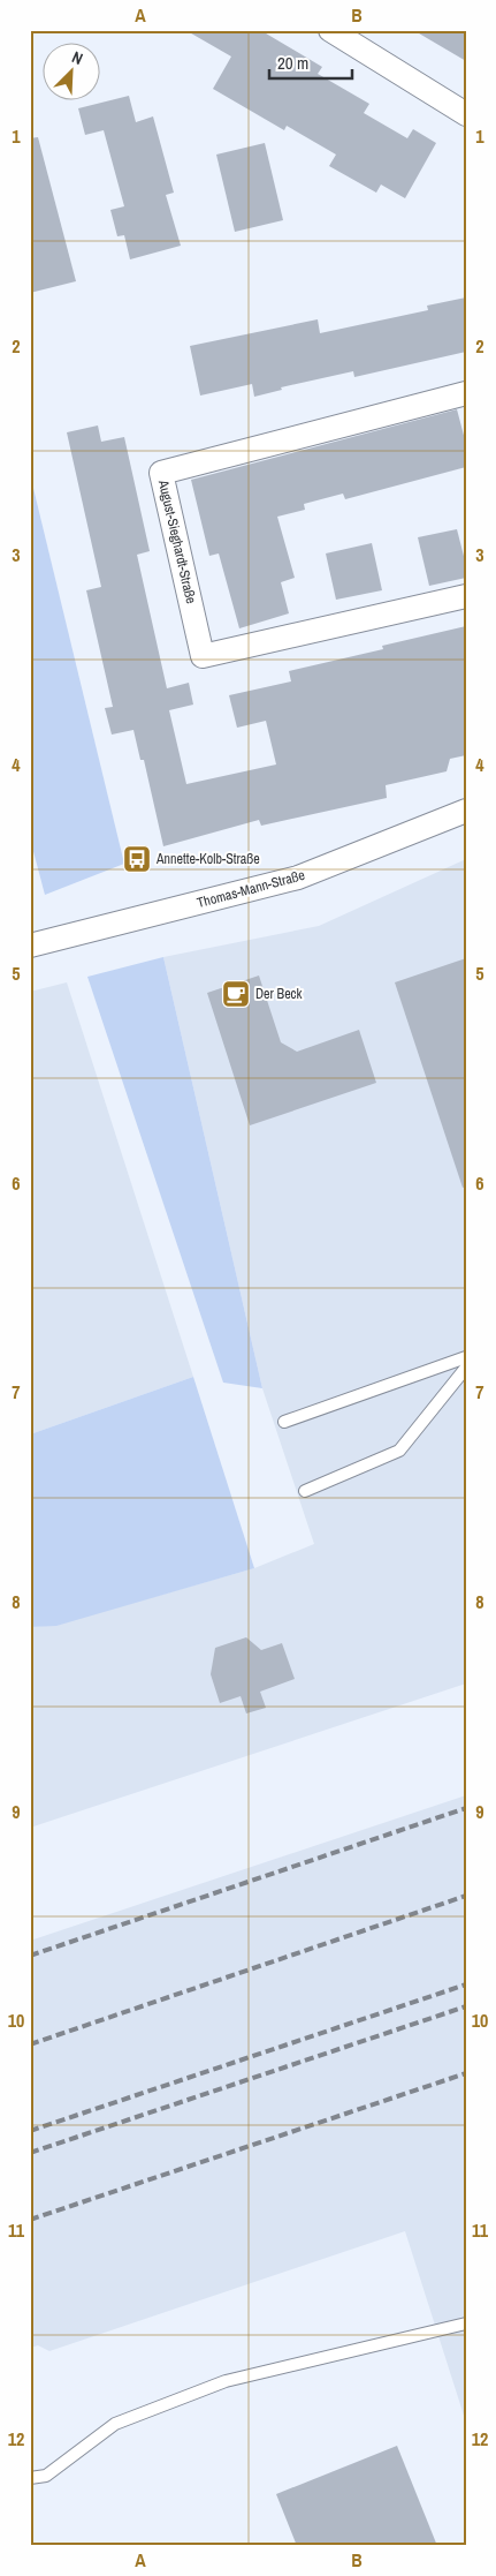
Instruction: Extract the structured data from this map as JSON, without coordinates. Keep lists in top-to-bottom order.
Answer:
{
  "streets": {
    "street": ["August-Sieghardt-Straße", "Thomas-Mann-Straße"]
  },
  "places": {
    "bus stop": ["Annette-Kolb-Straße"],
    "cafe": ["Der Beck"]
  },
  "scale_bar": "20 m",
  "north": "top right",
  "grid": {
    "columns": ["A", "B"],
    "rows": [
      "1",
      "2",
      "3",
      "4",
      "5",
      "6",
      "7",
      "8",
      "9",
      "10",
      "11",
      "12"
    ]
  }
}
